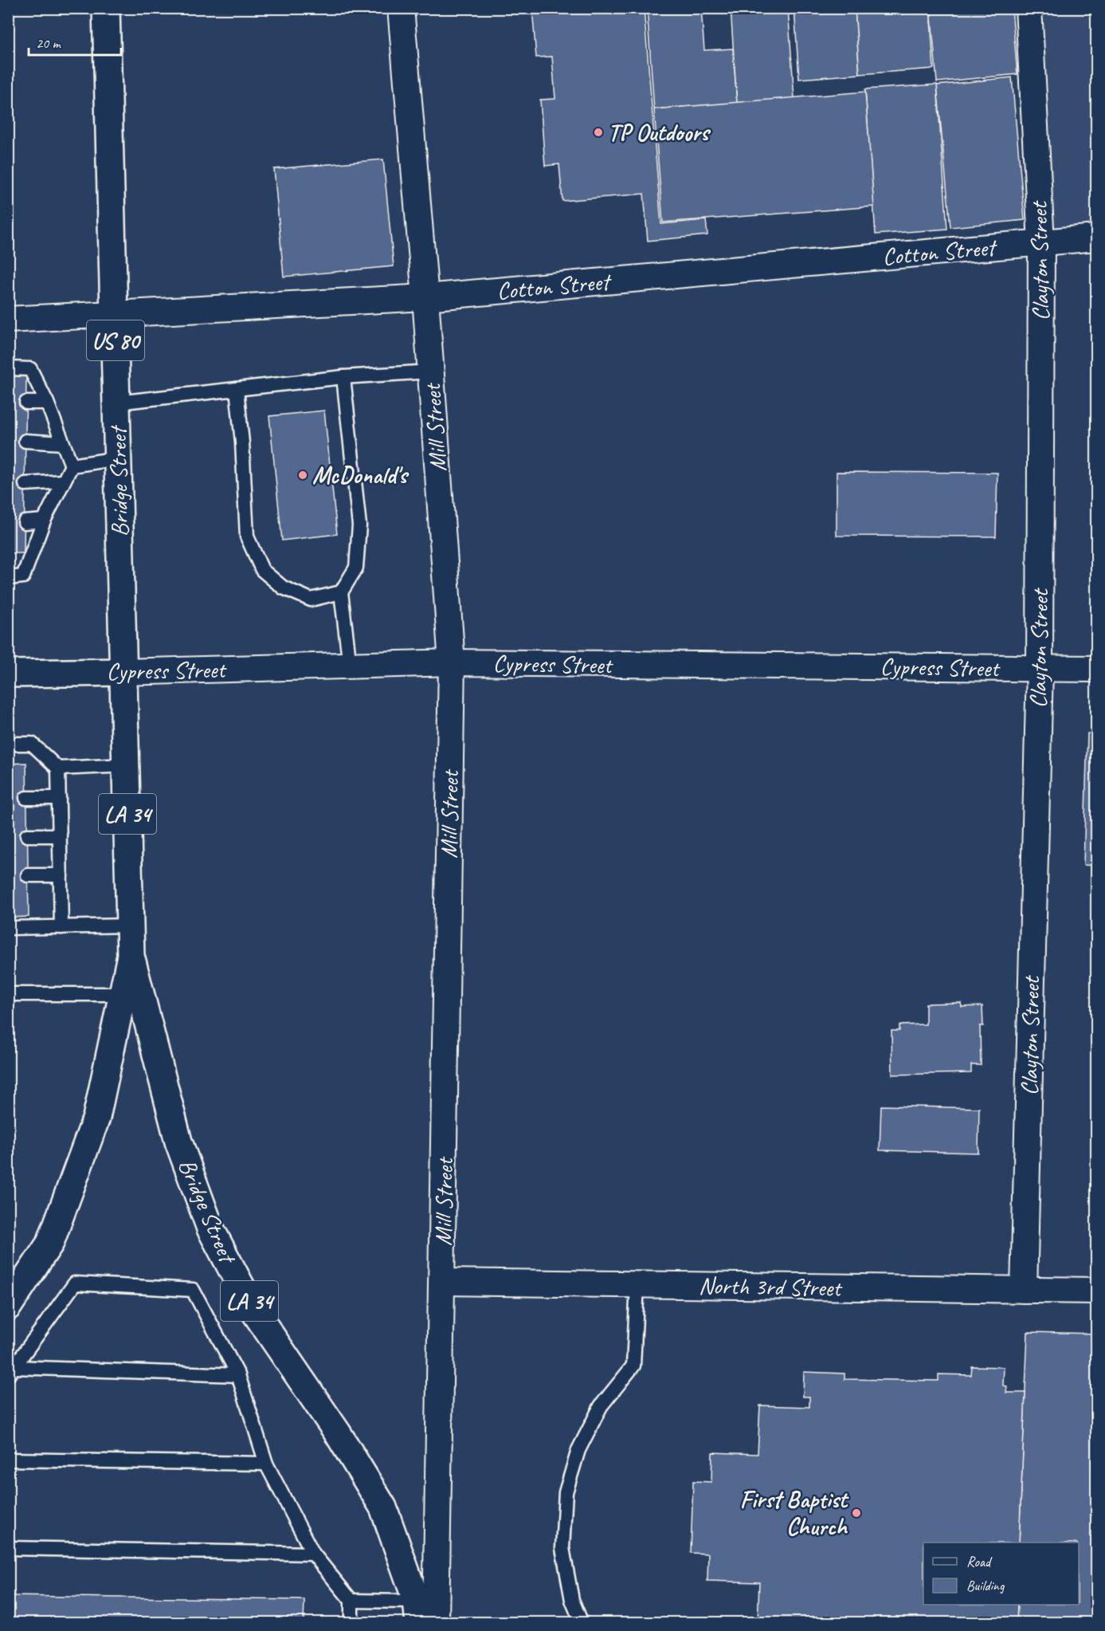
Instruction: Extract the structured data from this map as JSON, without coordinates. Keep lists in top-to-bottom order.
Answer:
{
  "streets": {
    "main road": [
      "US 80",
      "Bridge Street",
      "Cypress Street",
      "LA 34"
    ],
    "street": [
      "Cotton Street",
      "Clayton Street",
      "Mill Street",
      "North 3rd Street"
    ]
  },
  "crossings": [
    ["Cotton Street", "Clayton Street"],
    ["Cotton Street", "Mill Street"],
    ["Cotton Street", "Bridge Street"],
    ["Clayton Street", "Cypress Street"],
    ["Clayton Street", "North 3rd Street"],
    ["Mill Street", "Cypress Street"],
    ["Mill Street", "North 3rd Street"],
    ["Bridge Street", "Cypress Street"]
  ],
  "places": ["TP Outdoors", "McDonald's", "First Baptist Church"],
  "legend": ["Road", "Building"],
  "scale_bar": "20 m"
}
